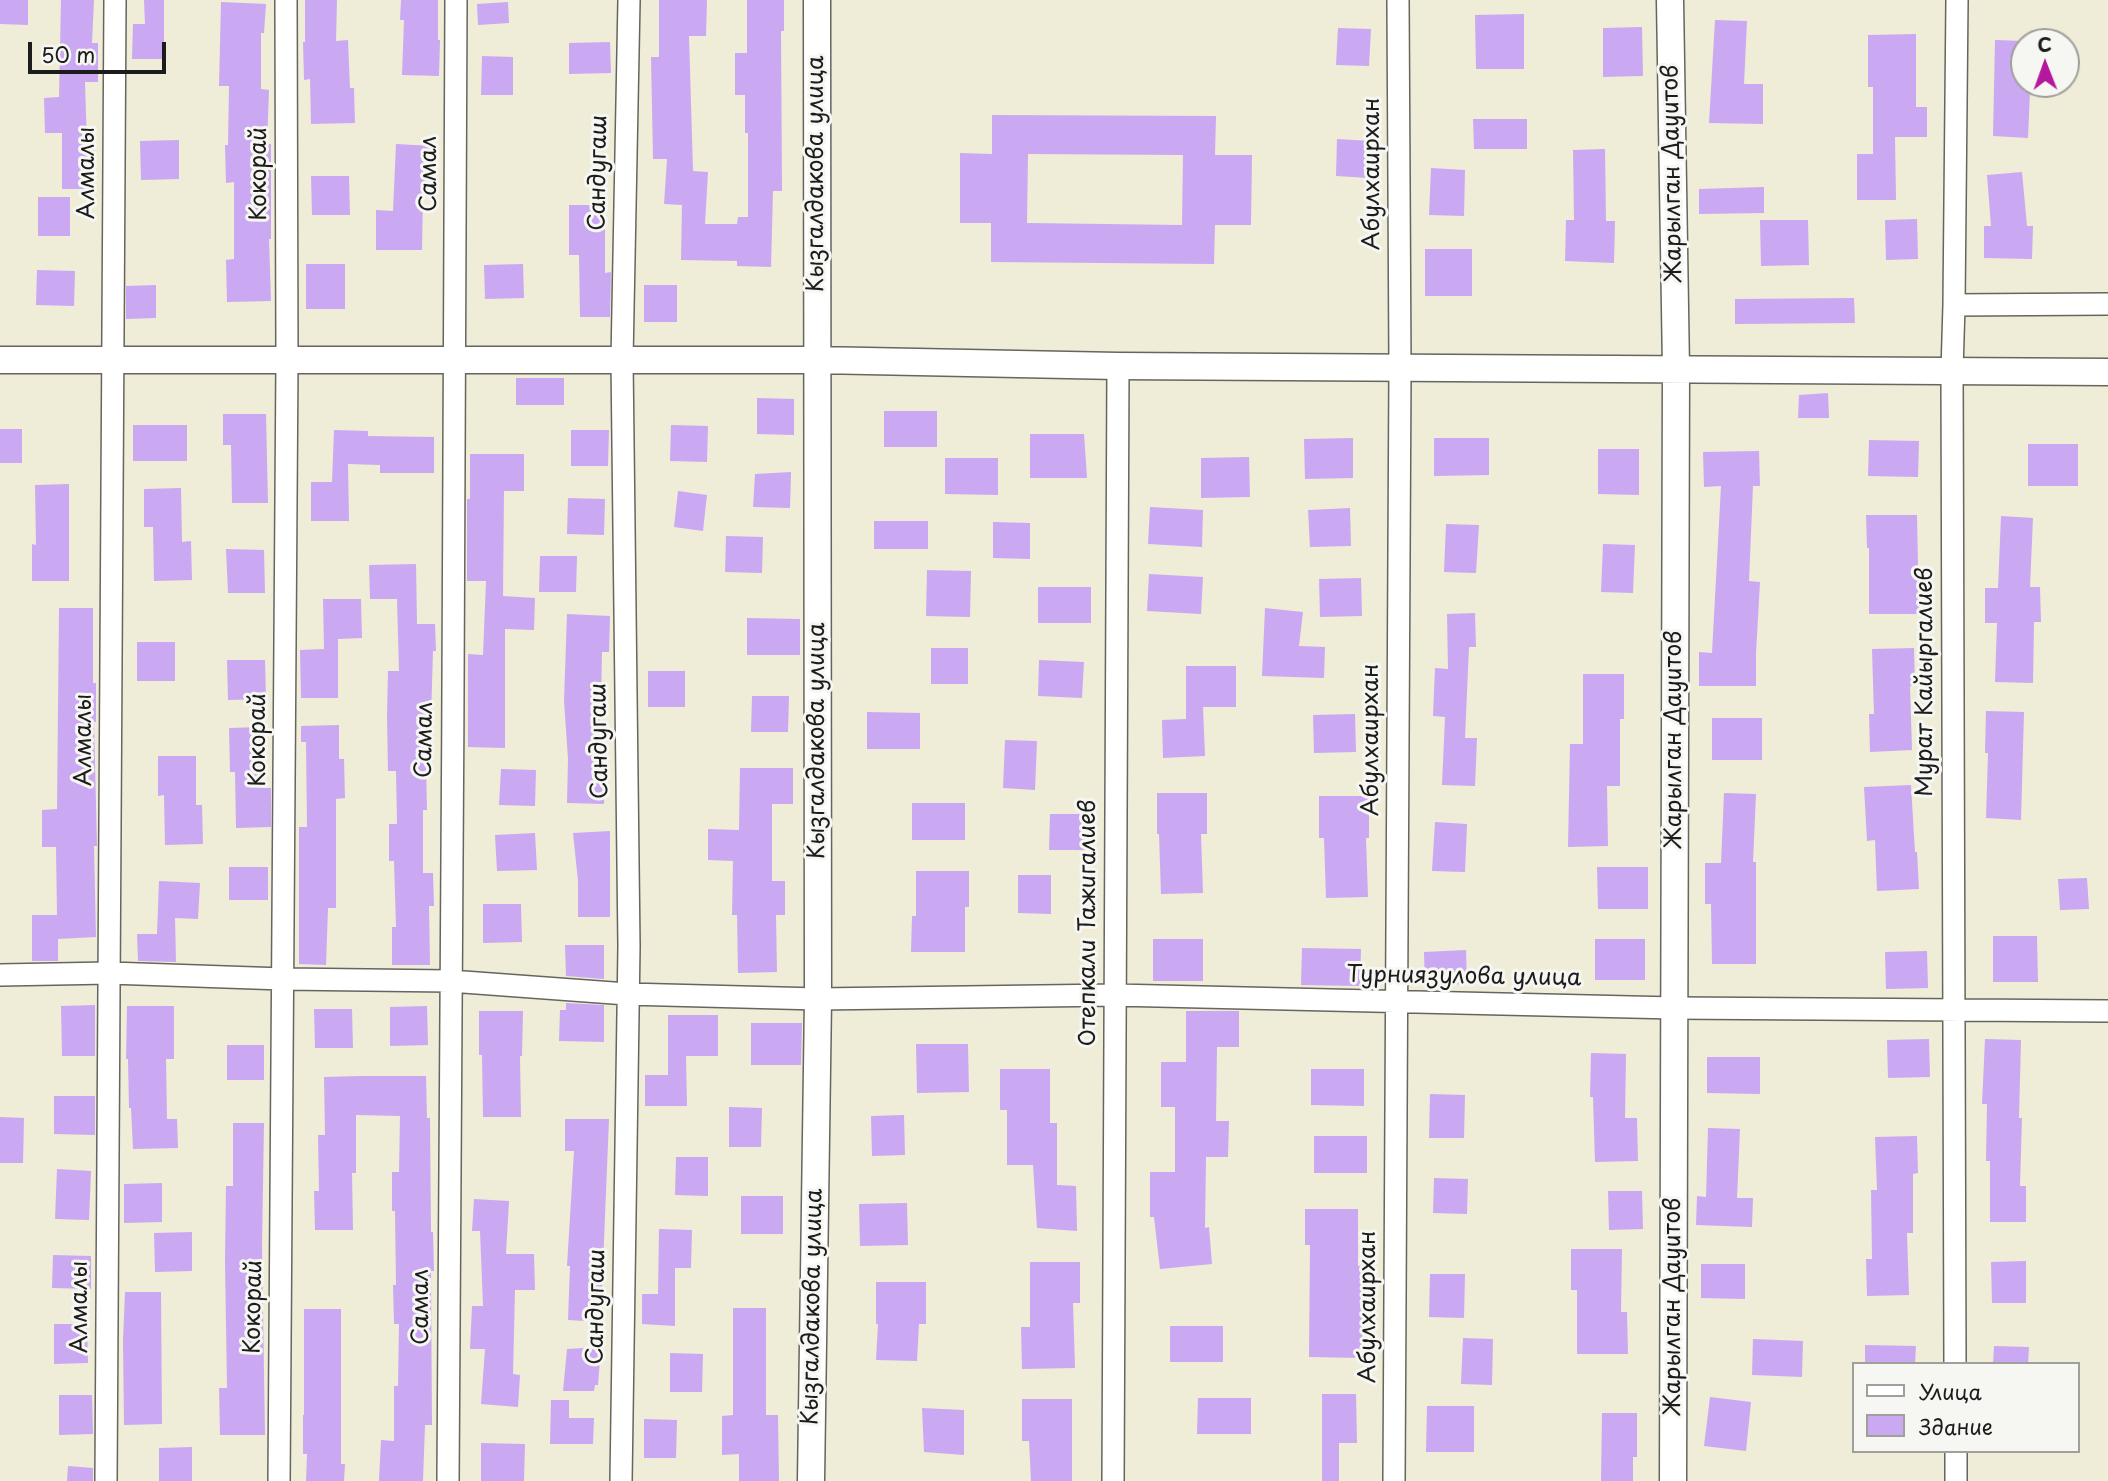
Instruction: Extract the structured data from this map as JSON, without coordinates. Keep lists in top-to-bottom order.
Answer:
{
  "streets": {
    "street": [
      "Алмалы",
      "Сандугаш",
      "Кокорай",
      "Самал",
      "Кызгалдакова улица",
      "Абулхаирхан",
      "Жарылган Дауитов",
      "Мурат Кайыргалиев",
      "Отепкали Тажигалиев",
      "Турниязулова улица"
    ]
  },
  "crossings": [
    ["Алмалы", "Турниязулова улица"],
    ["Сандугаш", "Турниязулова улица"],
    ["Кокорай", "Турниязулова улица"],
    ["Самал", "Турниязулова улица"],
    ["Кызгалдакова улица", "Турниязулова улица"],
    ["Абулхаирхан", "Турниязулова улица"],
    ["Жарылган Дауитов", "Турниязулова улица"],
    ["Мурат Кайыргалиев", "Турниязулова улица"],
    ["Отепкали Тажигалиев", "Турниязулова улица"]
  ],
  "legend": ["Улица", "Здание"],
  "scale_bar": "50 m",
  "north": "top"
}
